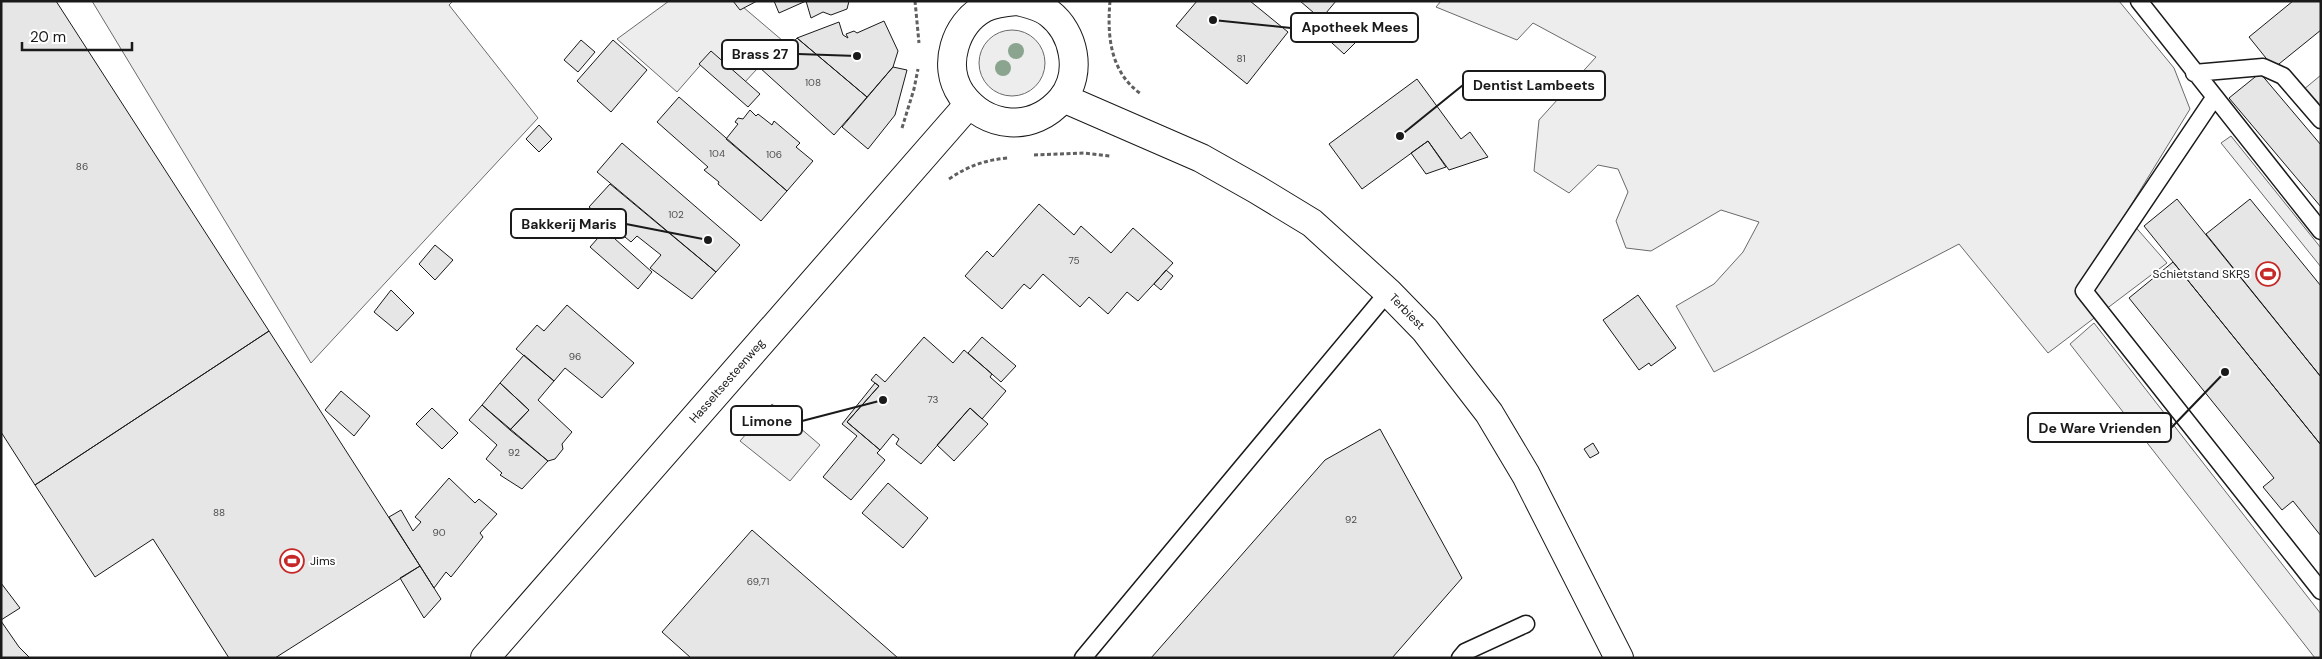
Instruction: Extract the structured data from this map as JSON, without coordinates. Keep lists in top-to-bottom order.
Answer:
{
  "streets": {
    "main road": ["Terbiest", "Hasseltsesteenweg"]
  },
  "crossings": [
    ["Terbiest", "Hasseltsesteenweg"]
  ],
  "places": {
    "other": [
      "Apotheek Mees",
      "Brass 27",
      "Dentist Lambeets",
      "Bakkerij Maris",
      "De Ware Vrienden",
      "Limone"
    ],
    "sports": ["Schietstand SKPS", "Jims"]
  },
  "house_numbers": [
    "81",
    "108",
    "104",
    "106",
    "86",
    "102",
    "75",
    "96",
    "73",
    "92",
    "88",
    "92",
    "90",
    "69,71"
  ],
  "scale_bar": "20 m"
}
